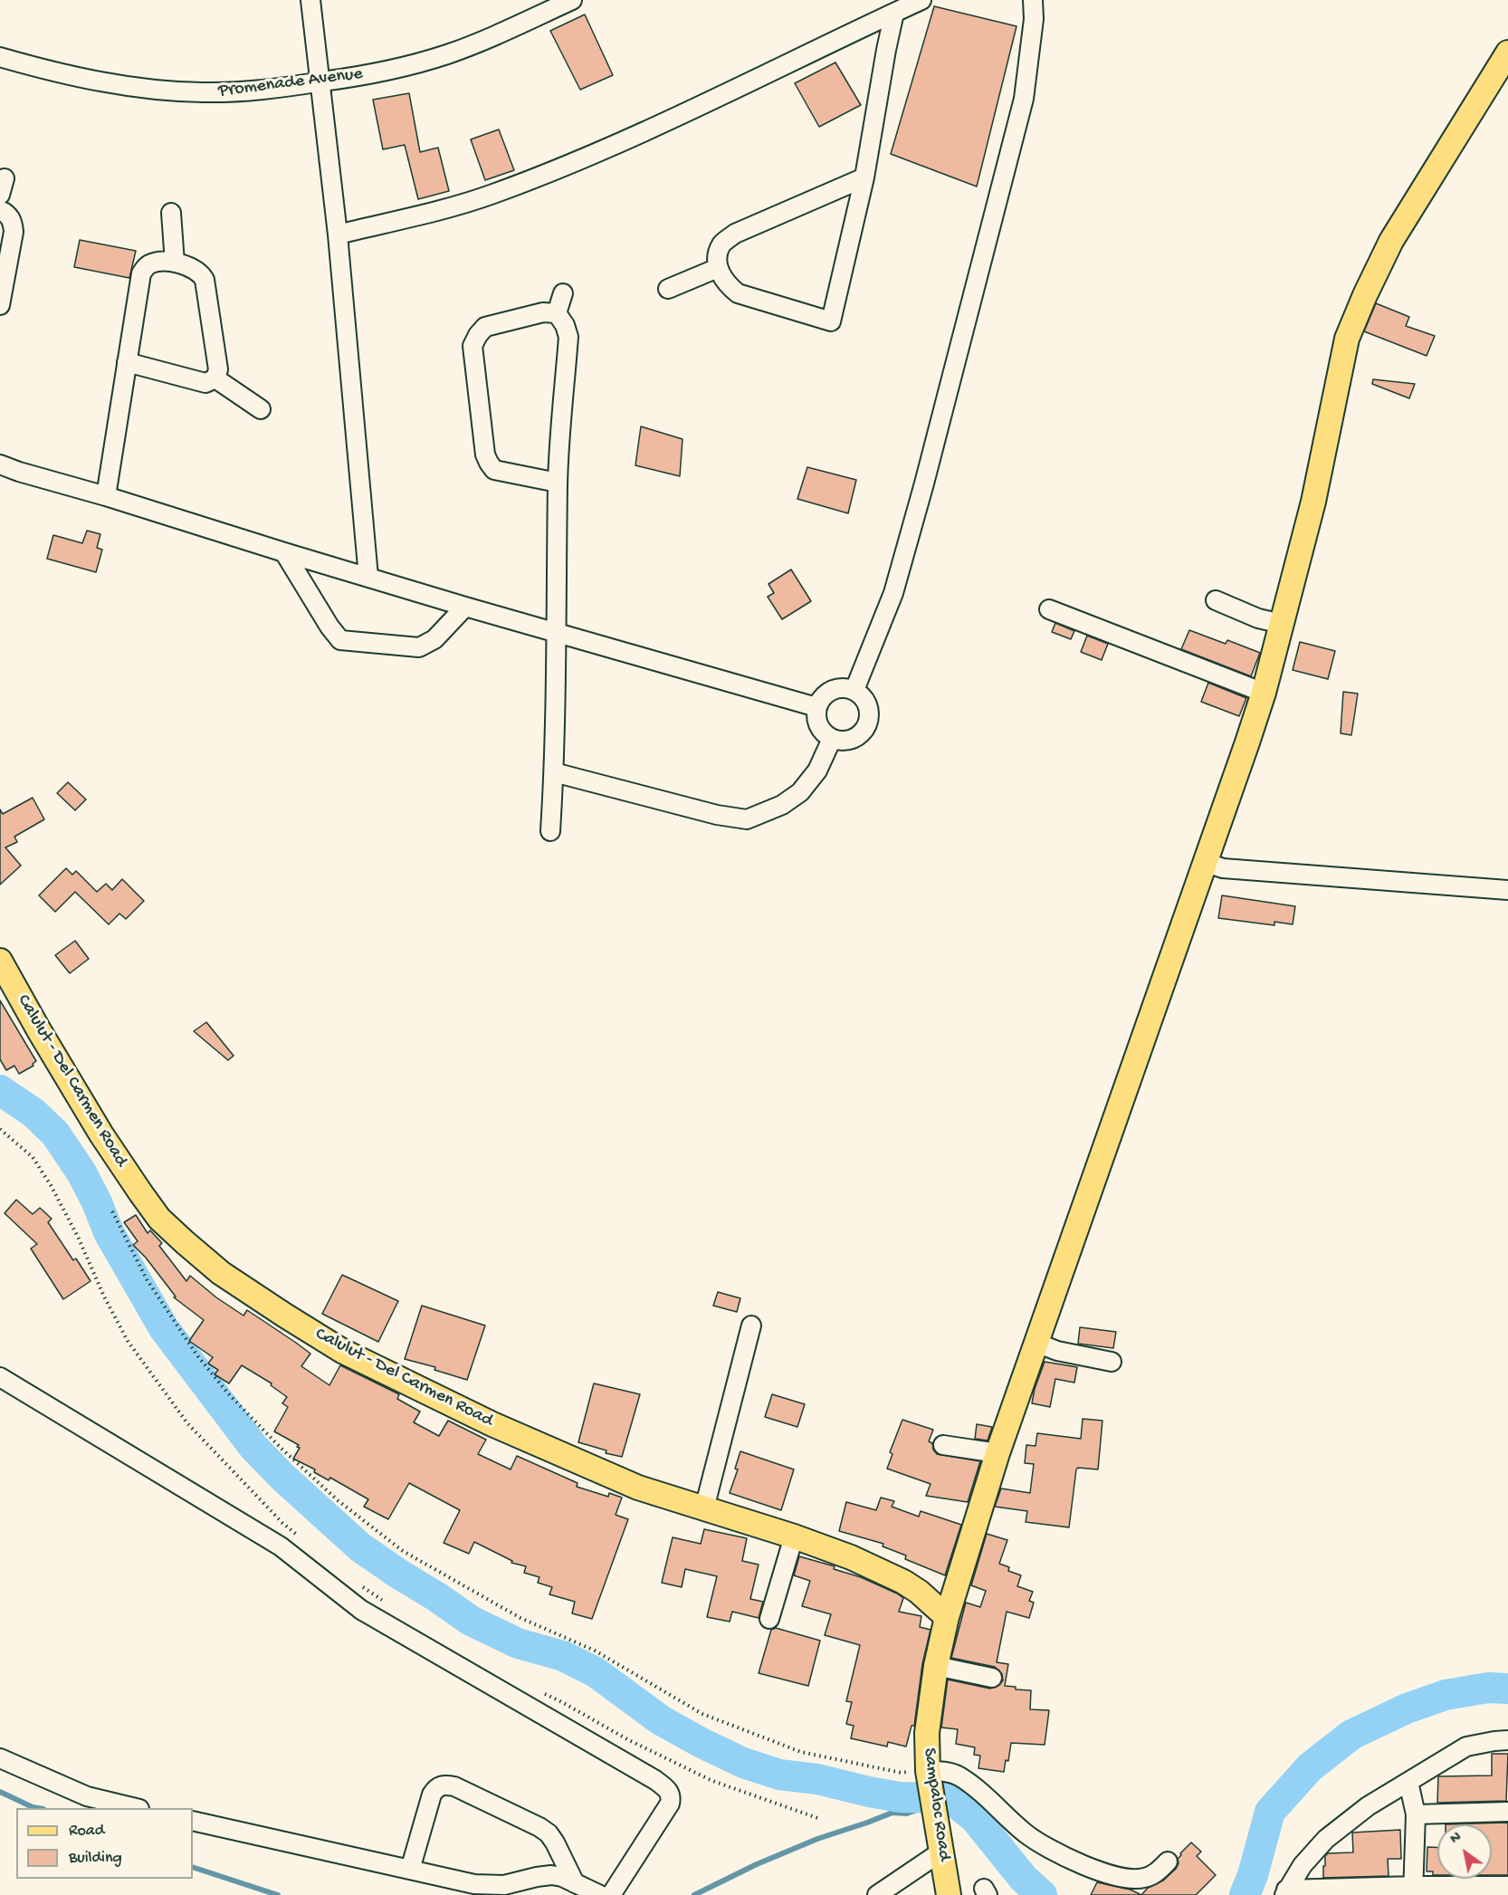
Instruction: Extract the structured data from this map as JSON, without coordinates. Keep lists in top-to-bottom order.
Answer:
{
  "streets": {
    "main road": ["Calulut - Del Carmen Road", "Sampaloc Road"],
    "street": ["Promenade Avenue"]
  },
  "crossings": [
    ["Calulut - Del Carmen Road", "Sampaloc Road"]
  ],
  "legend": ["Road", "Building"],
  "north": "top left"
}
